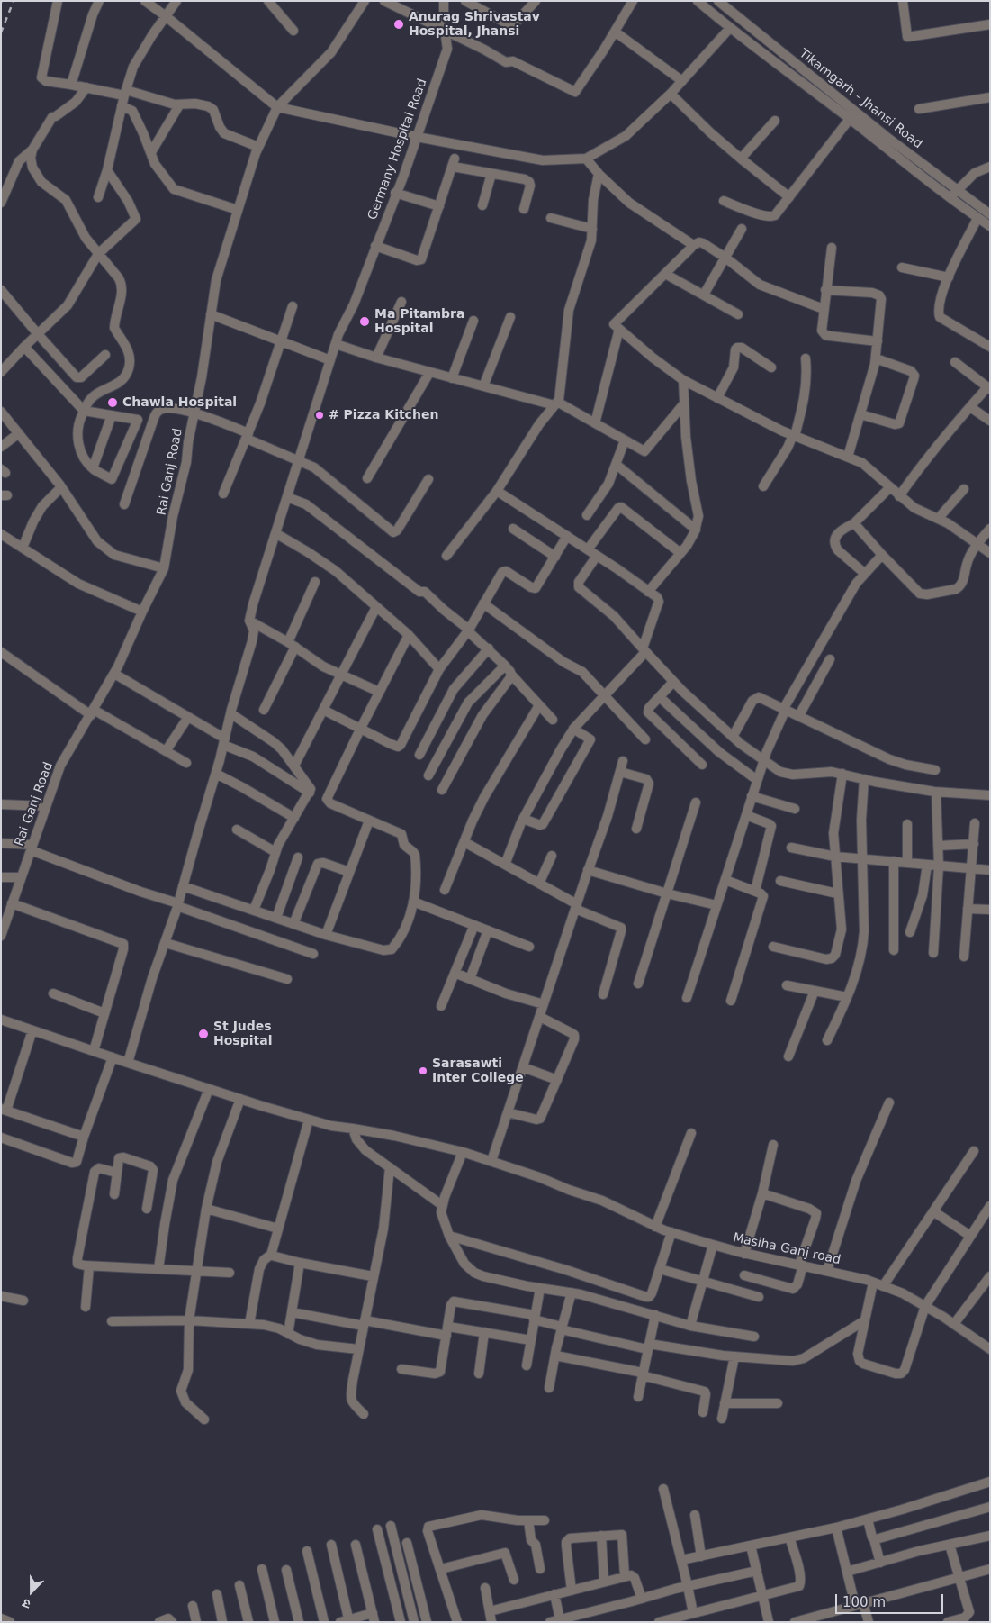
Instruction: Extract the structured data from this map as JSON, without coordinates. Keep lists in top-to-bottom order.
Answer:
{
  "streets": {
    "street": [
      "Tikamgarh - Jhansi Road",
      "Germany Hospital Road",
      "Rai Ganj Road",
      "Masiha Ganj road"
    ]
  },
  "places": [
    "Anurag Shrivastav Hospital, Jhansi",
    "Ma Pitambra Hospital",
    "Chawla Hospital",
    "# Pizza Kitchen",
    "St Judes Hospital",
    "Sarasawti Inter College"
  ],
  "scale_bar": "100 m",
  "north": "bottom"
}
